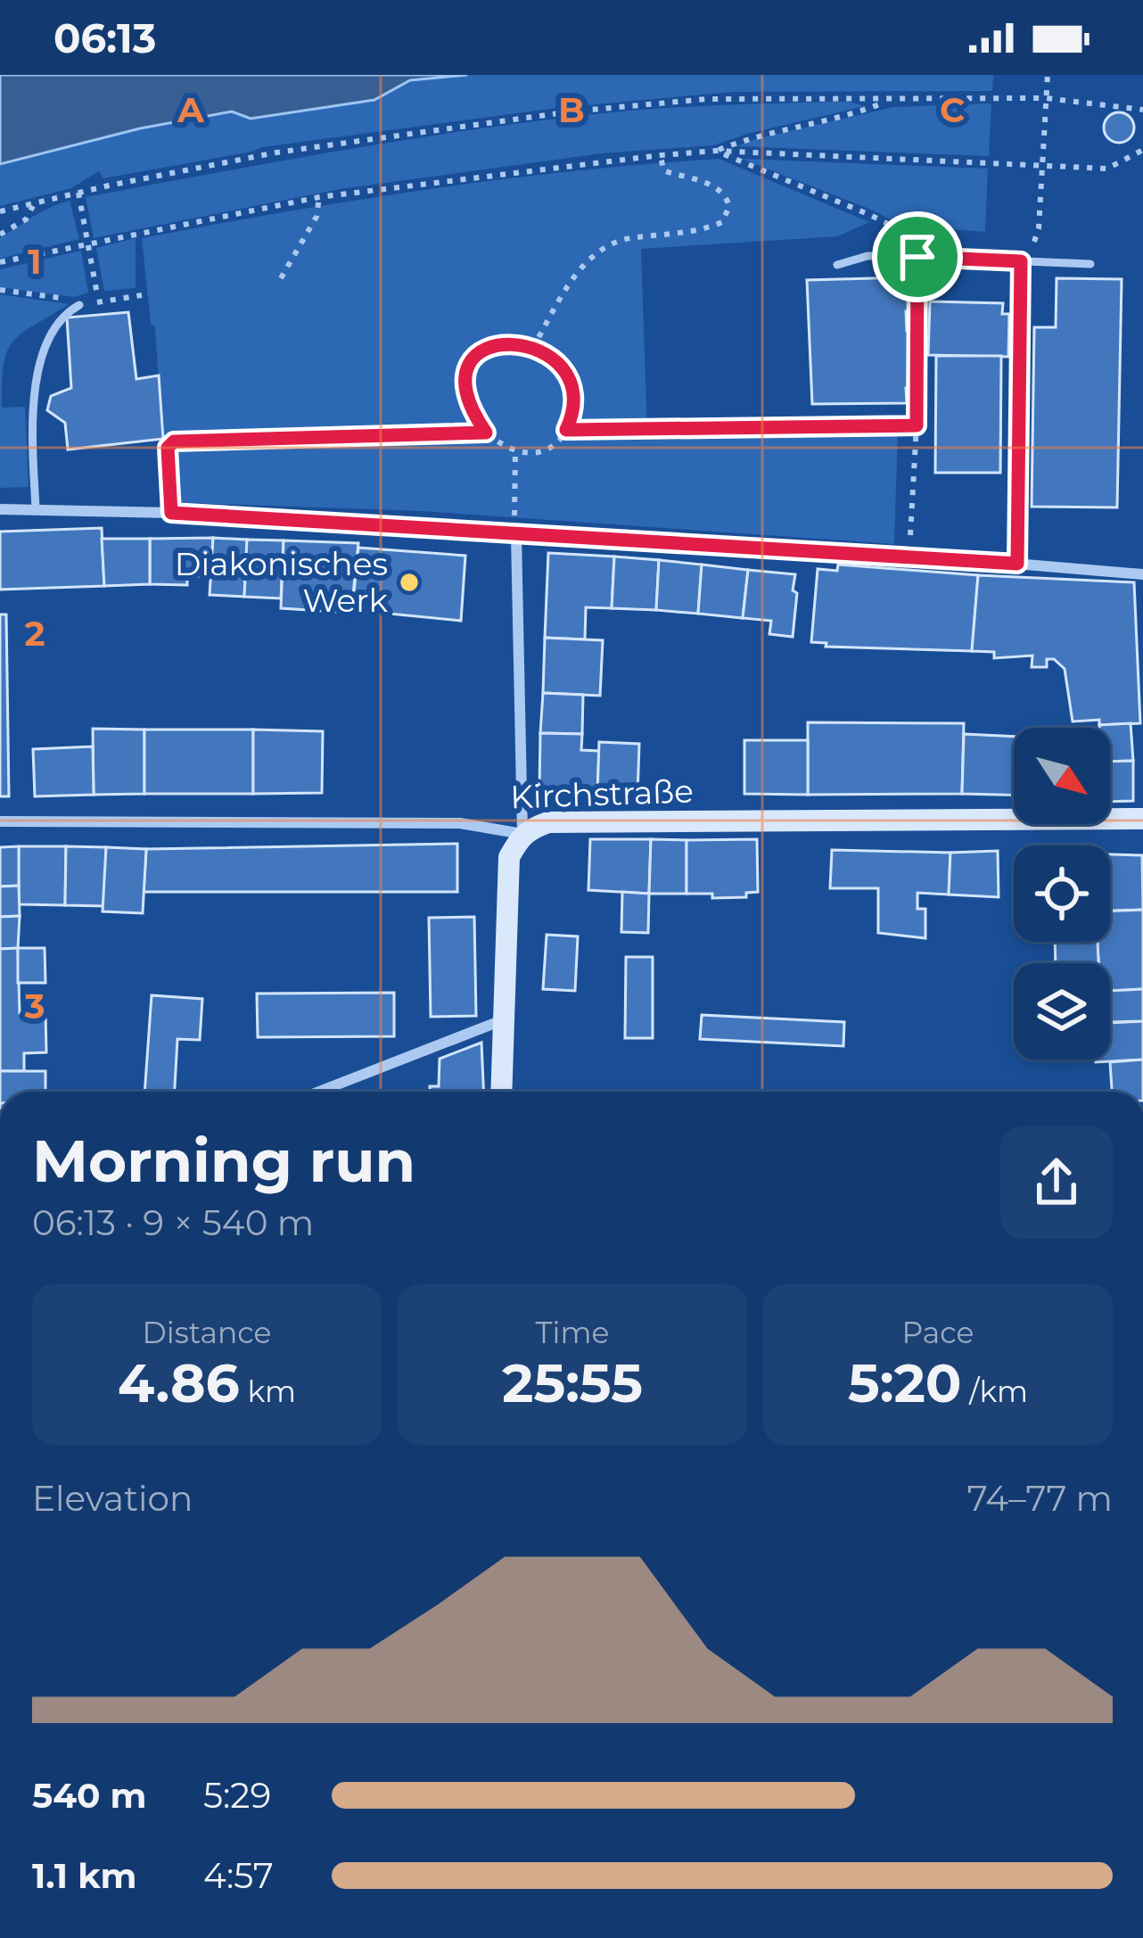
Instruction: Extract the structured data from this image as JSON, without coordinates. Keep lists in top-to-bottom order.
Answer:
{
  "streets": {
    "street": ["Kirchstraße"]
  },
  "places": ["Diakonisches Werk"],
  "north": "bottom right",
  "page": {
    "status": "06:13",
    "heading": ["Morning run", "06:13 · 9 × 540 m"],
    "stats": [
      ["Distance", "4.86 km"],
      ["Time", "25:55"],
      ["Pace", "5:20 /km"]
    ],
    "chart": ["Elevation", "74–77 m"],
    "list": [
      {
        "name": "540 m",
        "note": "5:29"
      },
      {
        "name": "1.1 km",
        "note": "4:57"
      }
    ]
  },
  "grid": {
    "columns": ["A", "B", "C"],
    "rows": ["1", "2", "3"]
  }
}
